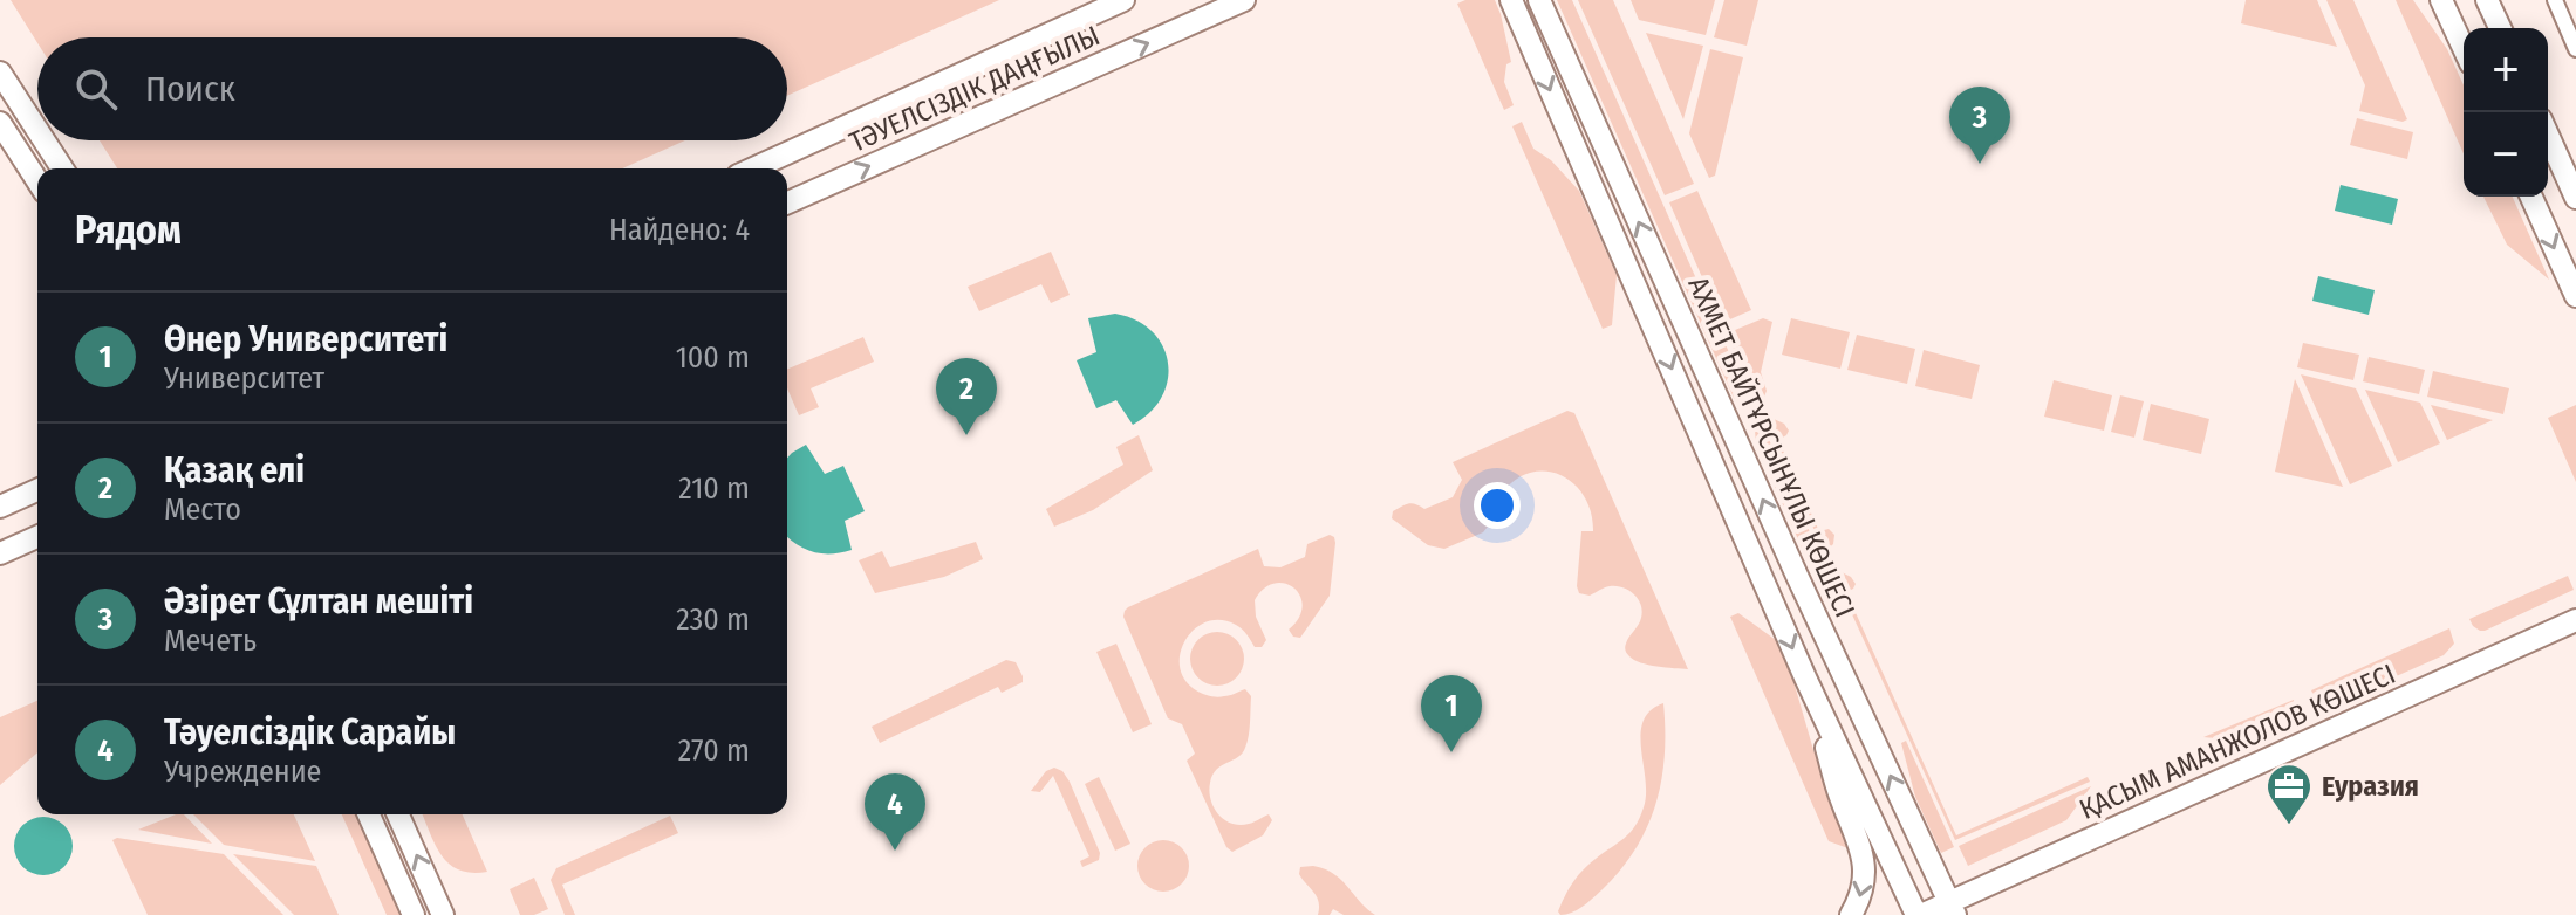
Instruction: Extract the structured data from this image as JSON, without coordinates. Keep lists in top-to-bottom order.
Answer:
{
  "streets": {
    "street": ["ТӘУЕЛСІЗДІК ДАҢҒЫЛЫ", "АХМЕТ БАЙТҰРСЫНҰЛЫ КӨШЕСІ", "ҚАСЫМ АМАНЖОЛОВ КӨШЕСІ"]
  },
  "crossings": [
    ["АХМЕТ БАЙТҰРСЫНҰЛЫ КӨШЕСІ", "ҚАСЫМ АМАНЖОЛОВ КӨШЕСІ"]
  ],
  "places": {
    "office": ["Еуразия"]
  },
  "page": {
    "map_buttons": ["+", "−"],
    "search": "Поиск",
    "pins": [
      "3",
      "2",
      "1",
      "4"
    ],
    "heading": ["Рядом", "Найдено: 4"],
    "list": [
      {
        "mark": "1",
        "name": "Өнер Университеті",
        "note": "Университет",
        "value": "100 m"
      },
      {
        "mark": "2",
        "name": "Қазақ елі",
        "note": "Место",
        "value": "210 m"
      },
      {
        "mark": "3",
        "name": "Әзірет Сұлтан мешіті",
        "note": "Мечеть",
        "value": "230 m"
      },
      {
        "mark": "4",
        "name": "Тәуелсіздік Сарайы",
        "note": "Учреждение",
        "value": "270 m"
      }
    ]
  }
}
